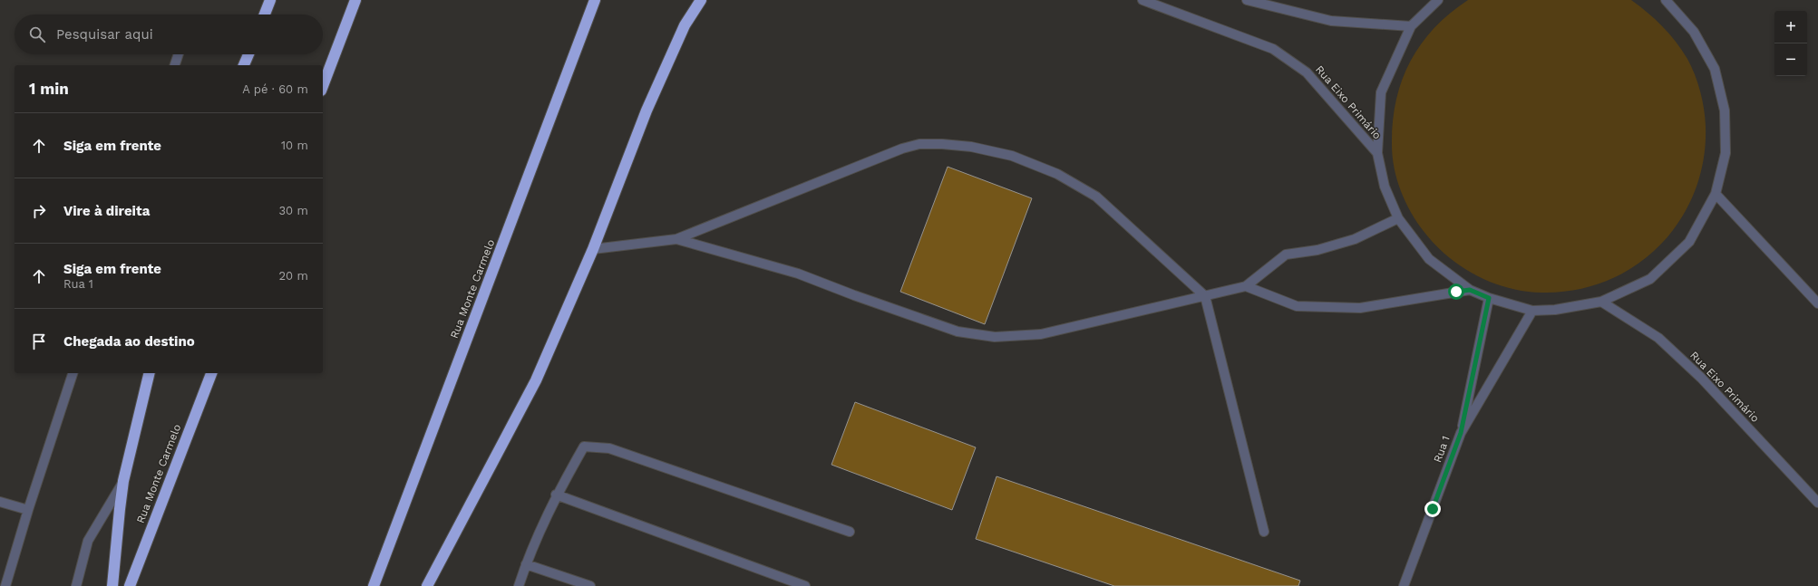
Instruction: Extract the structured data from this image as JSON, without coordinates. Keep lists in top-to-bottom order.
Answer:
{
  "streets": {
    "highway": ["Rua Monte Carmelo"],
    "street": ["Rua Eixo Primário", "Rua 1"]
  },
  "page": {
    "map_buttons": ["+", "−"],
    "search": "Pesquisar aqui",
    "heading": ["1 min", "A pé · 60 m"],
    "list": [
      ["Siga em frente", "10 m"],
      ["Vire à direita", "30 m"],
      ["Siga em frente", "Rua 1", "20 m"],
      "Chegada ao destino"
    ]
  }
}
